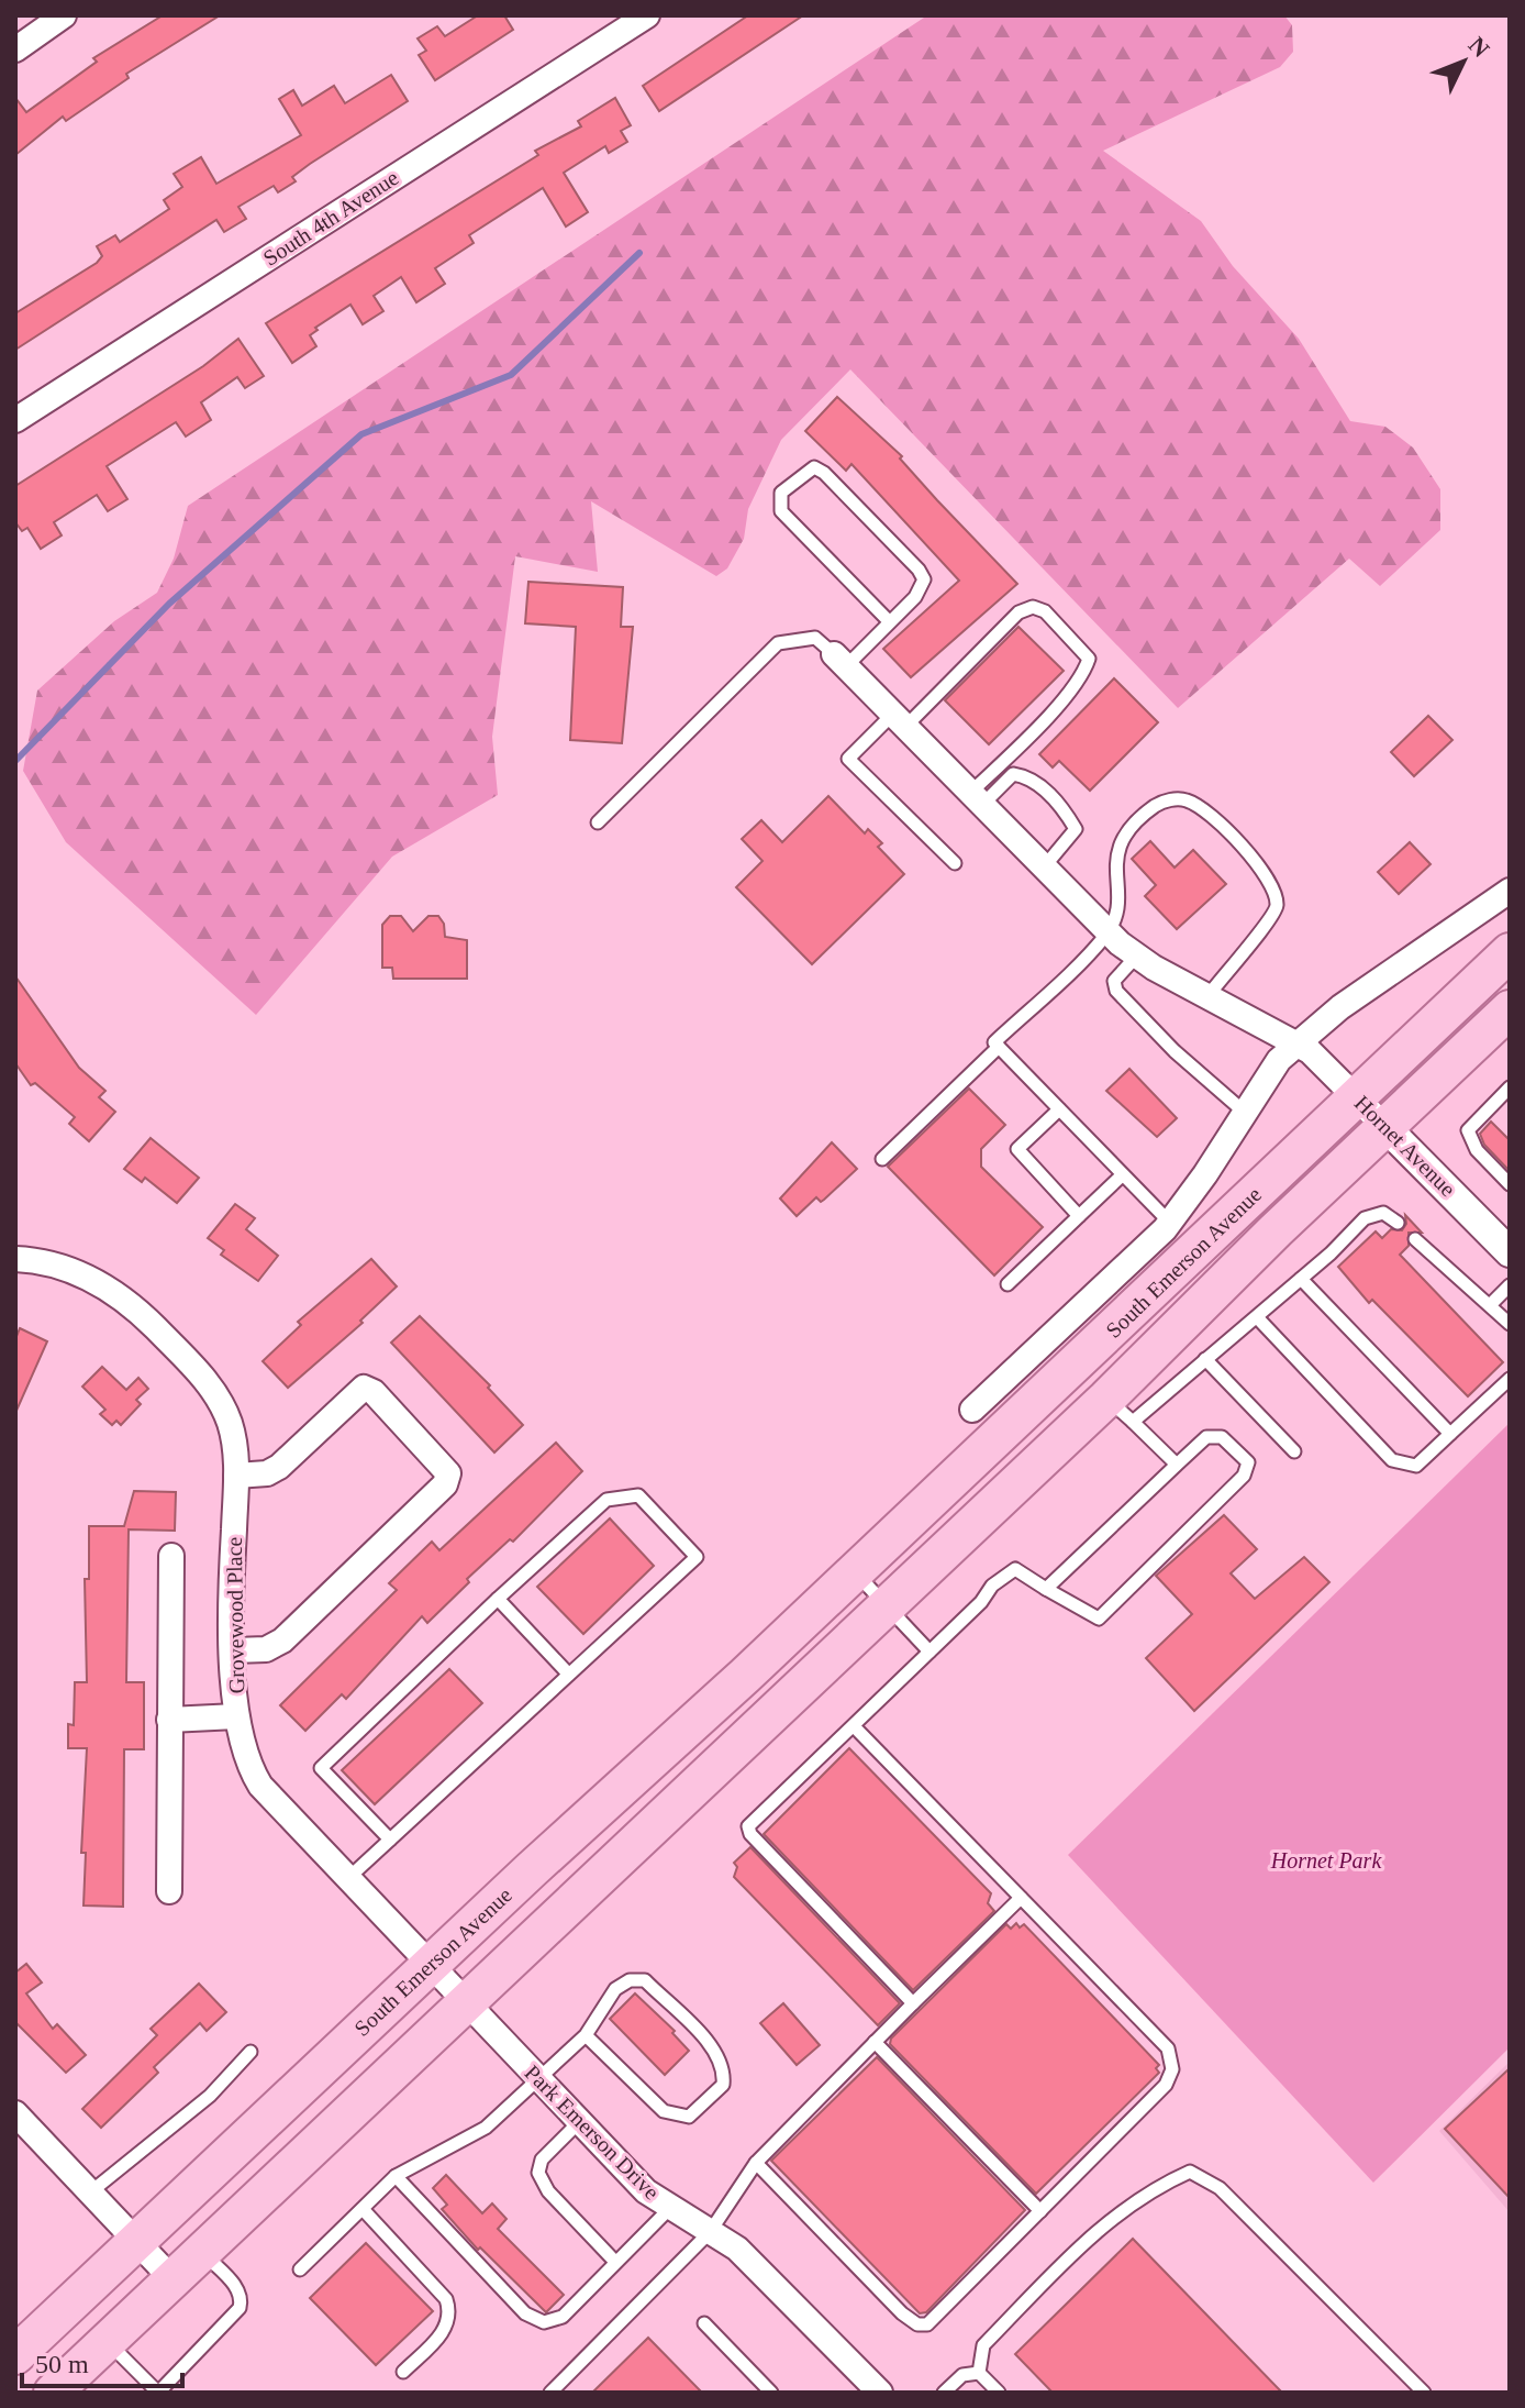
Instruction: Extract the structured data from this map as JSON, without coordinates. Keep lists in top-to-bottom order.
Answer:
{
  "streets": {
    "main road": ["South Emerson Avenue"],
    "street": [
      "South 4th Avenue",
      "Hornet Avenue",
      "Grovewood Place",
      "Park Emerson Drive"
    ]
  },
  "crossings": [
    ["Hornet Avenue", "South Emerson Avenue"],
    ["South Emerson Avenue", "Grovewood Place"],
    ["South Emerson Avenue", "Park Emerson Drive"],
    ["Grovewood Place", "Park Emerson Drive"]
  ],
  "parks": ["Hornet Park"],
  "scale_bar": "50 m",
  "north": "top right"
}
